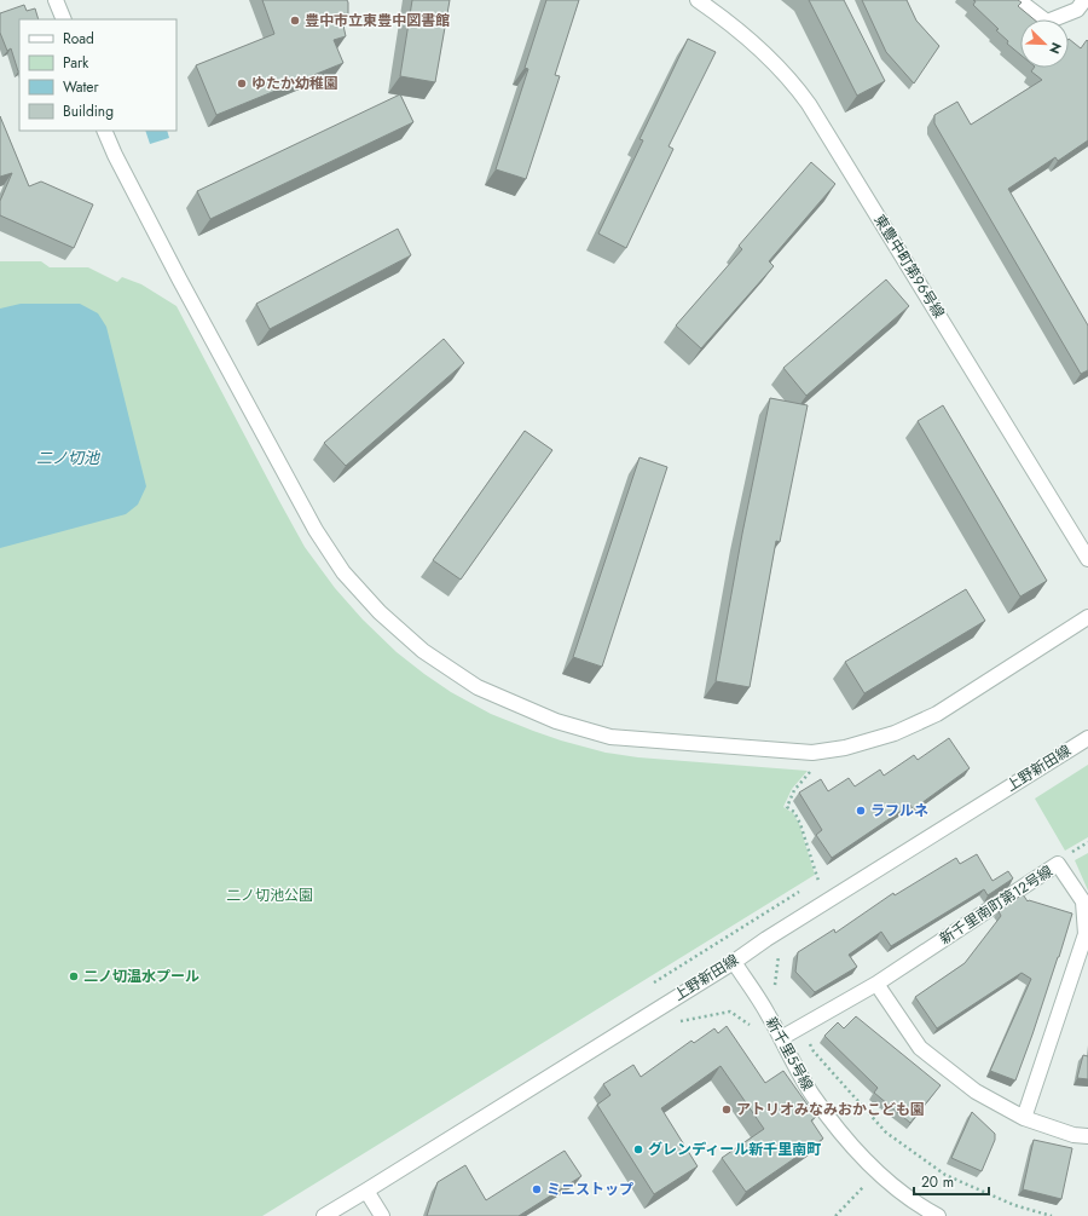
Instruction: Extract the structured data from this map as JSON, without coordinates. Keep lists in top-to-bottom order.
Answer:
{
  "streets": {
    "street": [
      "東豊中町第96号線",
      "上野新田線",
      "新千里南町第12号線",
      "新千里5号線"
    ]
  },
  "crossings": [
    ["上野新田線", "新千里5号線"]
  ],
  "water": ["二ノ切池"],
  "parks": ["二ノ切池公園"],
  "places": [
    "豊中市立東豊中図書館",
    "ゆたか幼稚園",
    "ラフルネ",
    "二ノ切温水プール",
    "アトリオみなみおかこども園",
    "グレンディール新千里南町",
    "ミニストップ"
  ],
  "legend": [
    "Road",
    "Park",
    "Water",
    "Building"
  ],
  "scale_bar": "20 m",
  "north": "bottom right"
}
